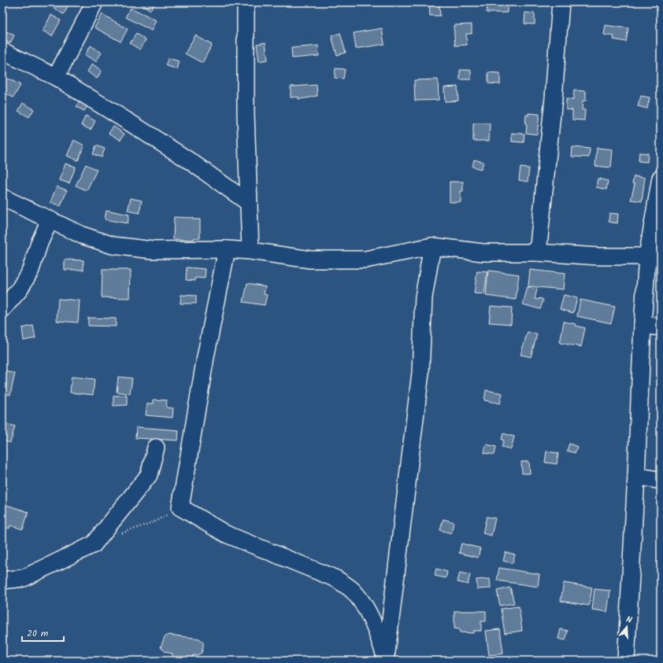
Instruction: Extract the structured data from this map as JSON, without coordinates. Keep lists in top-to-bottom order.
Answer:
{
  "scale_bar": "20 m",
  "north": "top"
}
